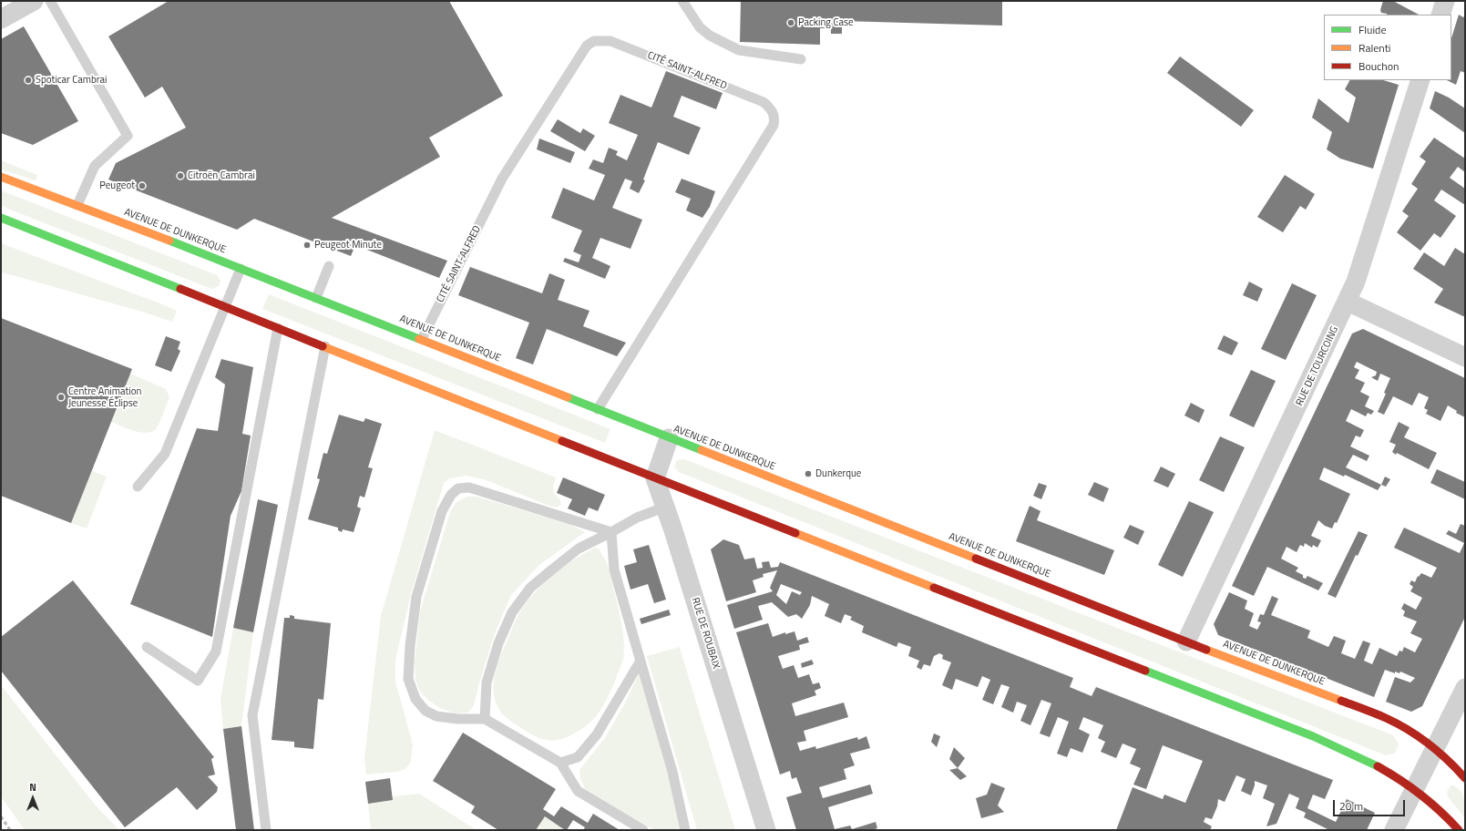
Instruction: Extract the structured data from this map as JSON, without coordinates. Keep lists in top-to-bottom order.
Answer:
{
  "streets": {
    "main road": ["AVENUE DE DUNKERQUE"],
    "street": ["RUE DE TOURCOING", "RUE DE ROUBAIX"],
    "lane": ["CITÉ SAINT-ALFRED"]
  },
  "crossings": [
    ["CITÉ SAINT-ALFRED", "AVENUE DE DUNKERQUE"],
    ["AVENUE DE DUNKERQUE", "RUE DE TOURCOING"]
  ],
  "places": [
    "Packing Case",
    "Spoticar Cambrai",
    "Citroën Cambrai",
    "Peugeot",
    "Peugeot Minute",
    "Centre Animation Jeunesse Éclipse",
    "Dunkerque"
  ],
  "legend": ["Fluide", "Ralenti", "Bouchon"],
  "scale_bar": "20 m",
  "north": "top"
}
